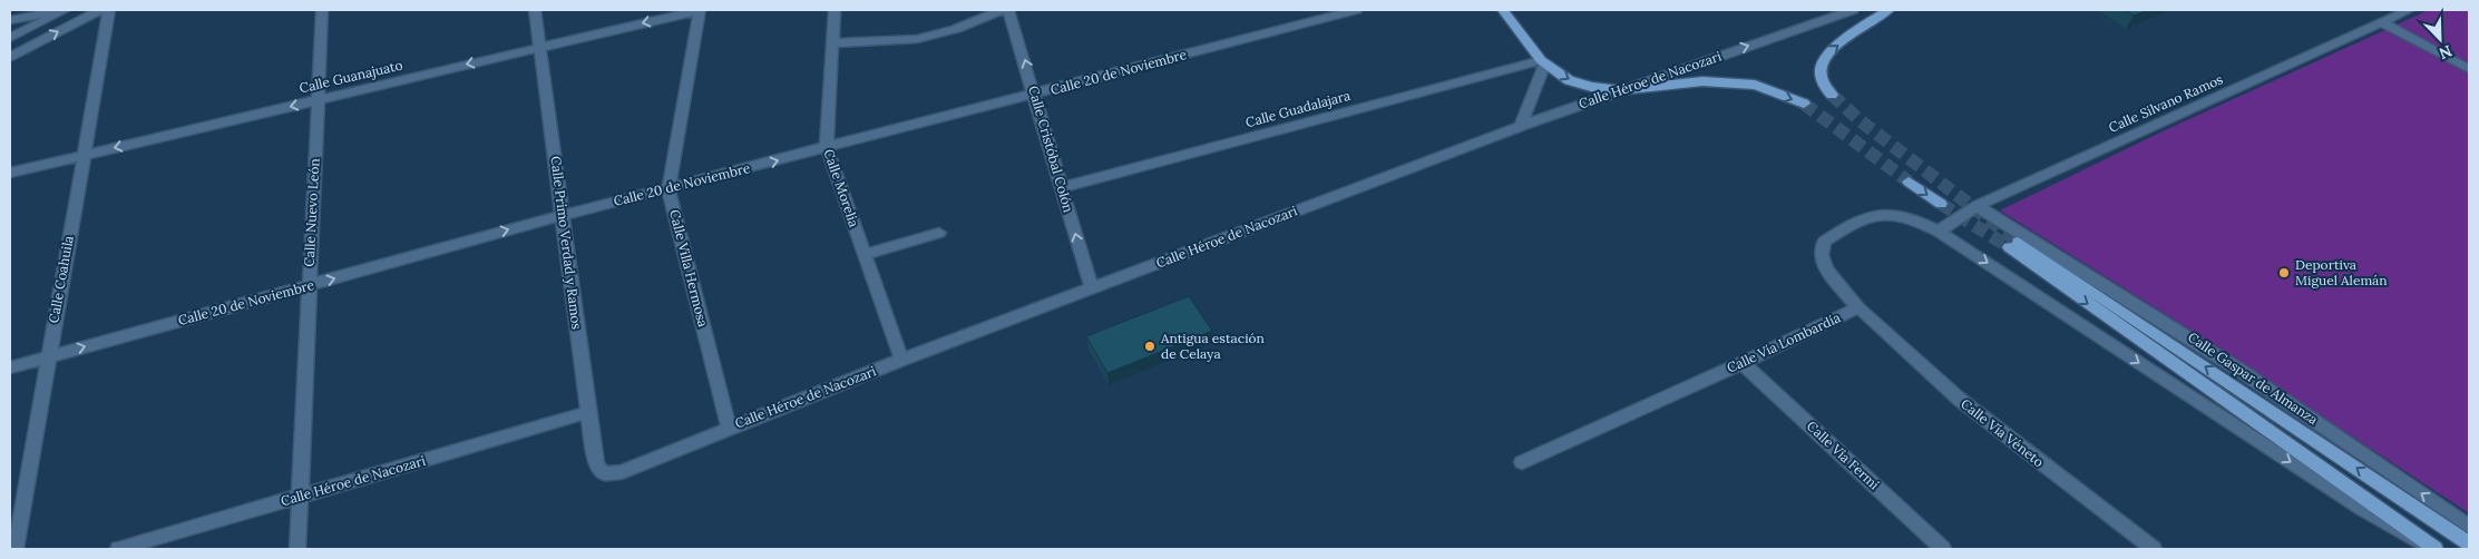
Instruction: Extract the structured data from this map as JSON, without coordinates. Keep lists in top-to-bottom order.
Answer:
{
  "streets": {
    "main road": ["Calle Gaspar de Almanza"],
    "street": [
      "Calle 20 de Noviembre",
      "Calle Guanajuato",
      "Calle Héroe de Nacozari",
      "Calle Silvano Ramos",
      "Calle Guadalajara",
      "Calle Cristóbal Colón",
      "Calle Morelia",
      "Calle Nuevo León",
      "Calle Primo Verdad y Ramos",
      "Calle Villa Hermosa",
      "Calle Coahuila",
      "Calle Vía Lombardía",
      "Calle Vía Véneto",
      "Calle Vía Fermi"
    ]
  },
  "crossings": [
    ["Calle 20 de Noviembre", "Calle Cristóbal Colón"],
    ["Calle 20 de Noviembre", "Calle Morelia"],
    ["Calle 20 de Noviembre", "Calle Nuevo León"],
    ["Calle 20 de Noviembre", "Calle Primo Verdad y Ramos"],
    ["Calle 20 de Noviembre", "Calle Villa Hermosa"],
    ["Calle 20 de Noviembre", "Calle Coahuila"],
    ["Calle Guanajuato", "Calle Nuevo León"],
    ["Calle Guanajuato", "Calle Primo Verdad y Ramos"],
    ["Calle Guanajuato", "Calle Villa Hermosa"],
    ["Calle Guanajuato", "Calle Coahuila"],
    ["Calle Héroe de Nacozari", "Calle Cristóbal Colón"],
    ["Calle Héroe de Nacozari", "Calle Morelia"],
    ["Calle Héroe de Nacozari", "Calle Nuevo León"],
    ["Calle Héroe de Nacozari", "Calle Primo Verdad y Ramos"],
    ["Calle Héroe de Nacozari", "Calle Villa Hermosa"],
    ["Calle Silvano Ramos", "Calle Vía Lombardía"],
    ["Calle Guadalajara", "Calle Cristóbal Colón"],
    ["Calle Vía Lombardía", "Calle Vía Véneto"],
    ["Calle Vía Lombardía", "Calle Vía Fermi"]
  ],
  "one_way": ["Calle 20 de Noviembre", "Calle Guanajuato", "Calle Cristóbal Colón"],
  "places": ["Deportiva Miguel Alemán", "Antigua estación de Celaya"],
  "north": "bottom right"
}
